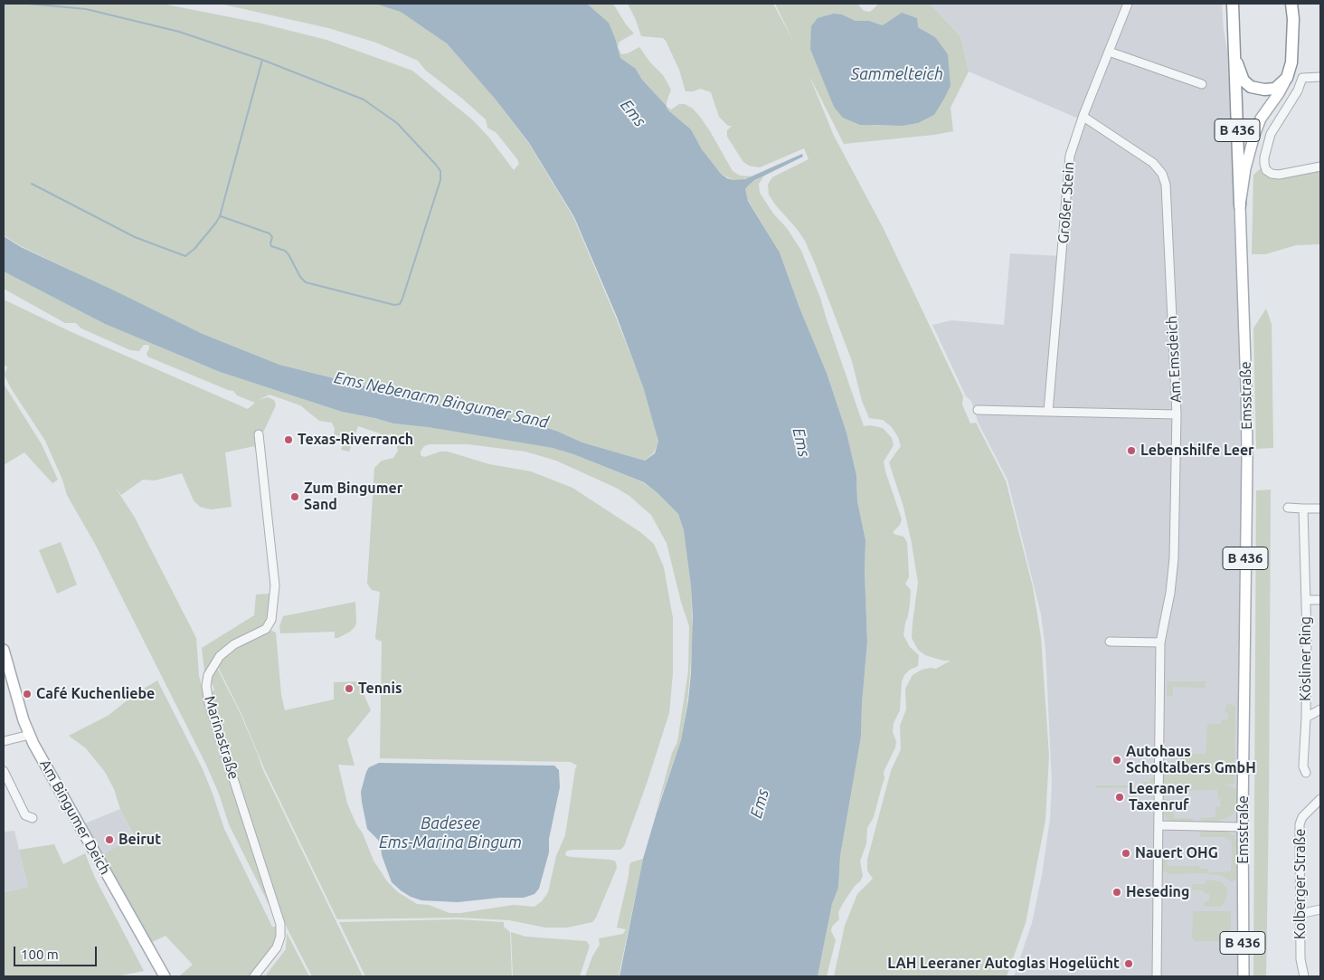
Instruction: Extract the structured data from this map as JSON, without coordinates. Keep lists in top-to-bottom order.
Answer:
{
  "streets": {
    "highway": ["B 436", "Emsstraße"],
    "main road": ["Am Bingumer Deich"],
    "street": [
      "Großer Stein",
      "Am Emsdeich",
      "Kösliner Ring",
      "Marinastraße",
      "Kolberger Straße"
    ]
  },
  "crossings": [
    ["Großer Stein", "Am Emsdeich"]
  ],
  "water": [
    "Sammelteich",
    "Ems",
    "Ems Nebenarm Bingumer Sand",
    "Badesee Ems-Marina Bingum"
  ],
  "places": [
    "Texas-Riverranch",
    "Lebenshilfe Leer",
    "Zum Bingumer Sand",
    "Tennis",
    "Café Kuchenliebe",
    "Autohaus Scholtalbers GmbH",
    "Leeraner Taxenruf",
    "Beirut",
    "Nauert OHG",
    "Heseding",
    "LAH Leeraner Autoglas Hogelücht"
  ],
  "scale_bar": "100 m"
}
